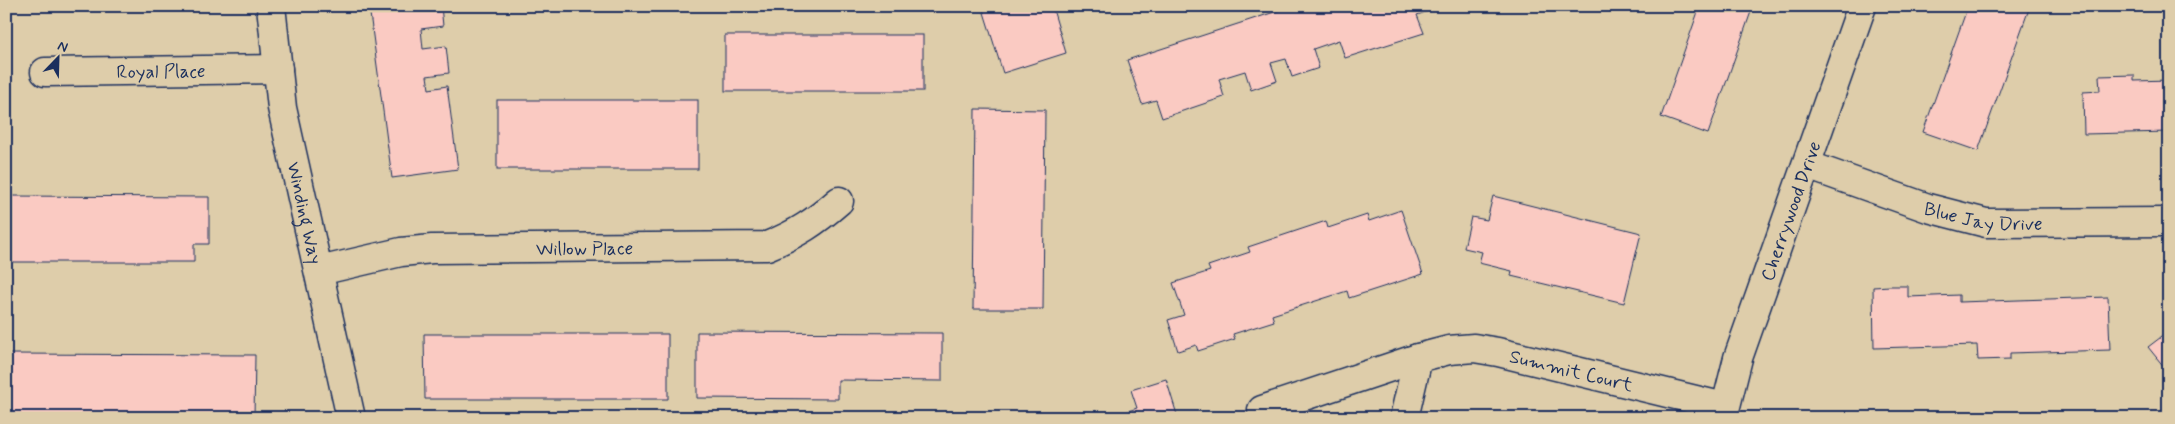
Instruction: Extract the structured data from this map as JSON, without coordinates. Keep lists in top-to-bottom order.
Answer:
{
  "streets": {
    "street": [
      "Royal Place",
      "Cherrywood Drive",
      "Winding Way",
      "Blue Jay Drive",
      "Willow Place",
      "Summit Court"
    ]
  },
  "crossings": [
    ["Royal Place", "Winding Way"],
    ["Cherrywood Drive", "Blue Jay Drive"],
    ["Cherrywood Drive", "Summit Court"],
    ["Winding Way", "Willow Place"]
  ],
  "north": "top right"
}
